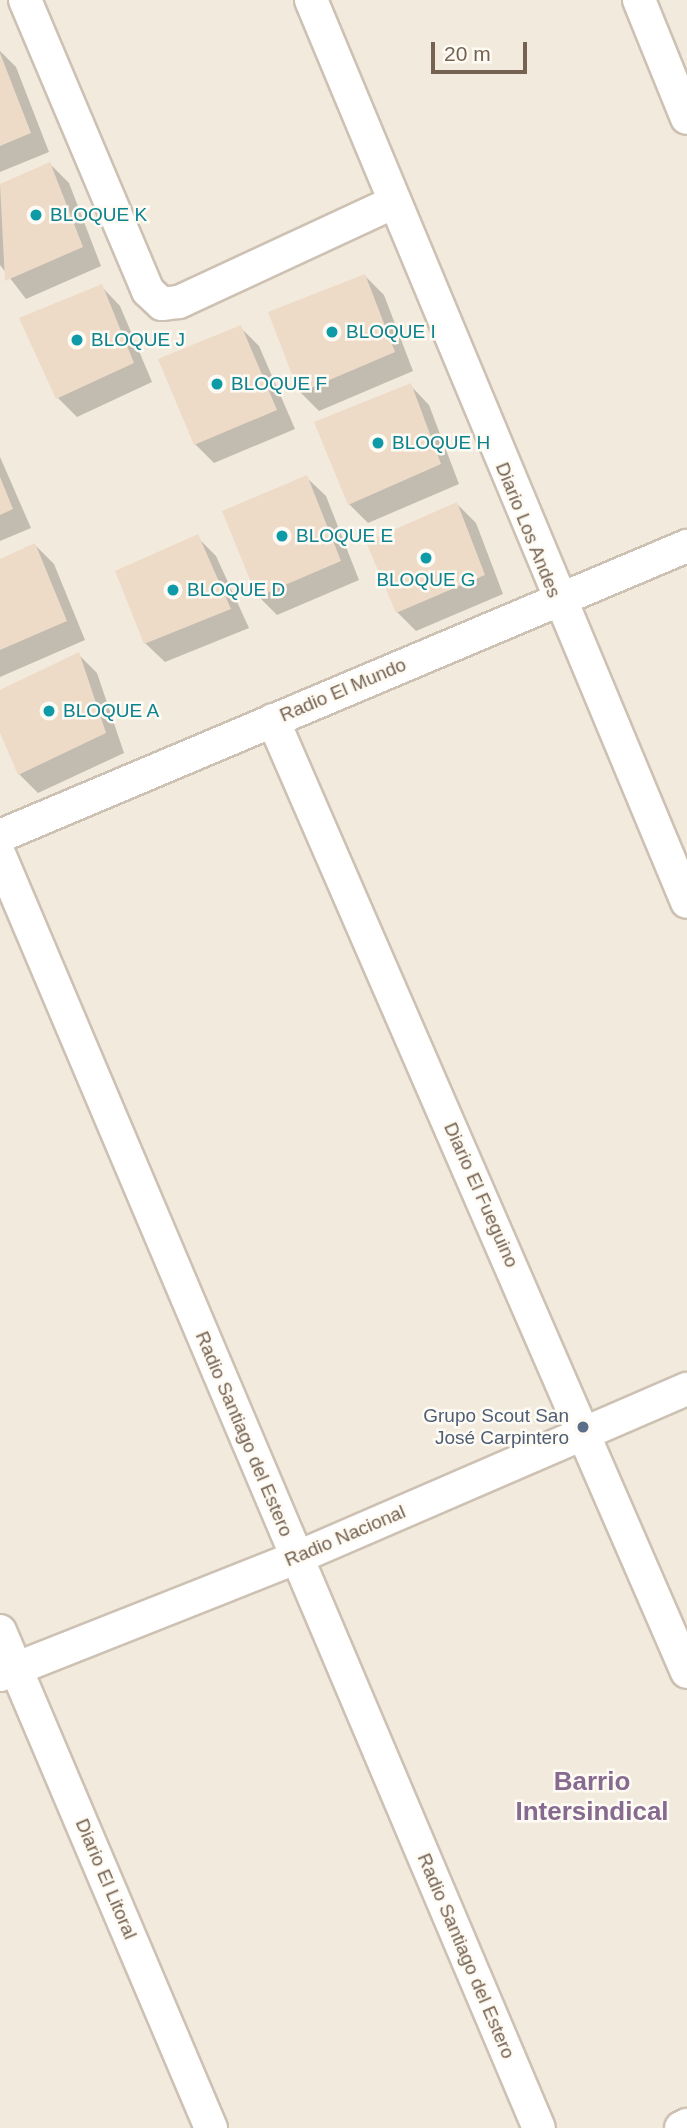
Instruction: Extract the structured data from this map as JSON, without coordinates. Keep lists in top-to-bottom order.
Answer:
{
  "streets": {
    "street": [
      "Diario Los Andes",
      "Radio El Mundo",
      "Diario El Fueguino",
      "Radio Santiago del Estero",
      "Radio Nacional",
      "Diario El Litoral"
    ]
  },
  "crossings": [
    ["Diario Los Andes", "Radio El Mundo"],
    ["Radio El Mundo", "Diario El Fueguino"],
    ["Diario El Fueguino", "Radio Nacional"],
    ["Radio Santiago del Estero", "Radio Nacional"],
    ["Radio Nacional", "Diario El Litoral"]
  ],
  "districts": ["Barrio Intersindical"],
  "places": [
    "BLOQUE K",
    "BLOQUE I",
    "BLOQUE J",
    "BLOQUE F",
    "BLOQUE H",
    "BLOQUE E",
    "BLOQUE G",
    "BLOQUE D",
    "BLOQUE A",
    "Grupo Scout San José Carpintero"
  ],
  "scale_bar": "20 m"
}
